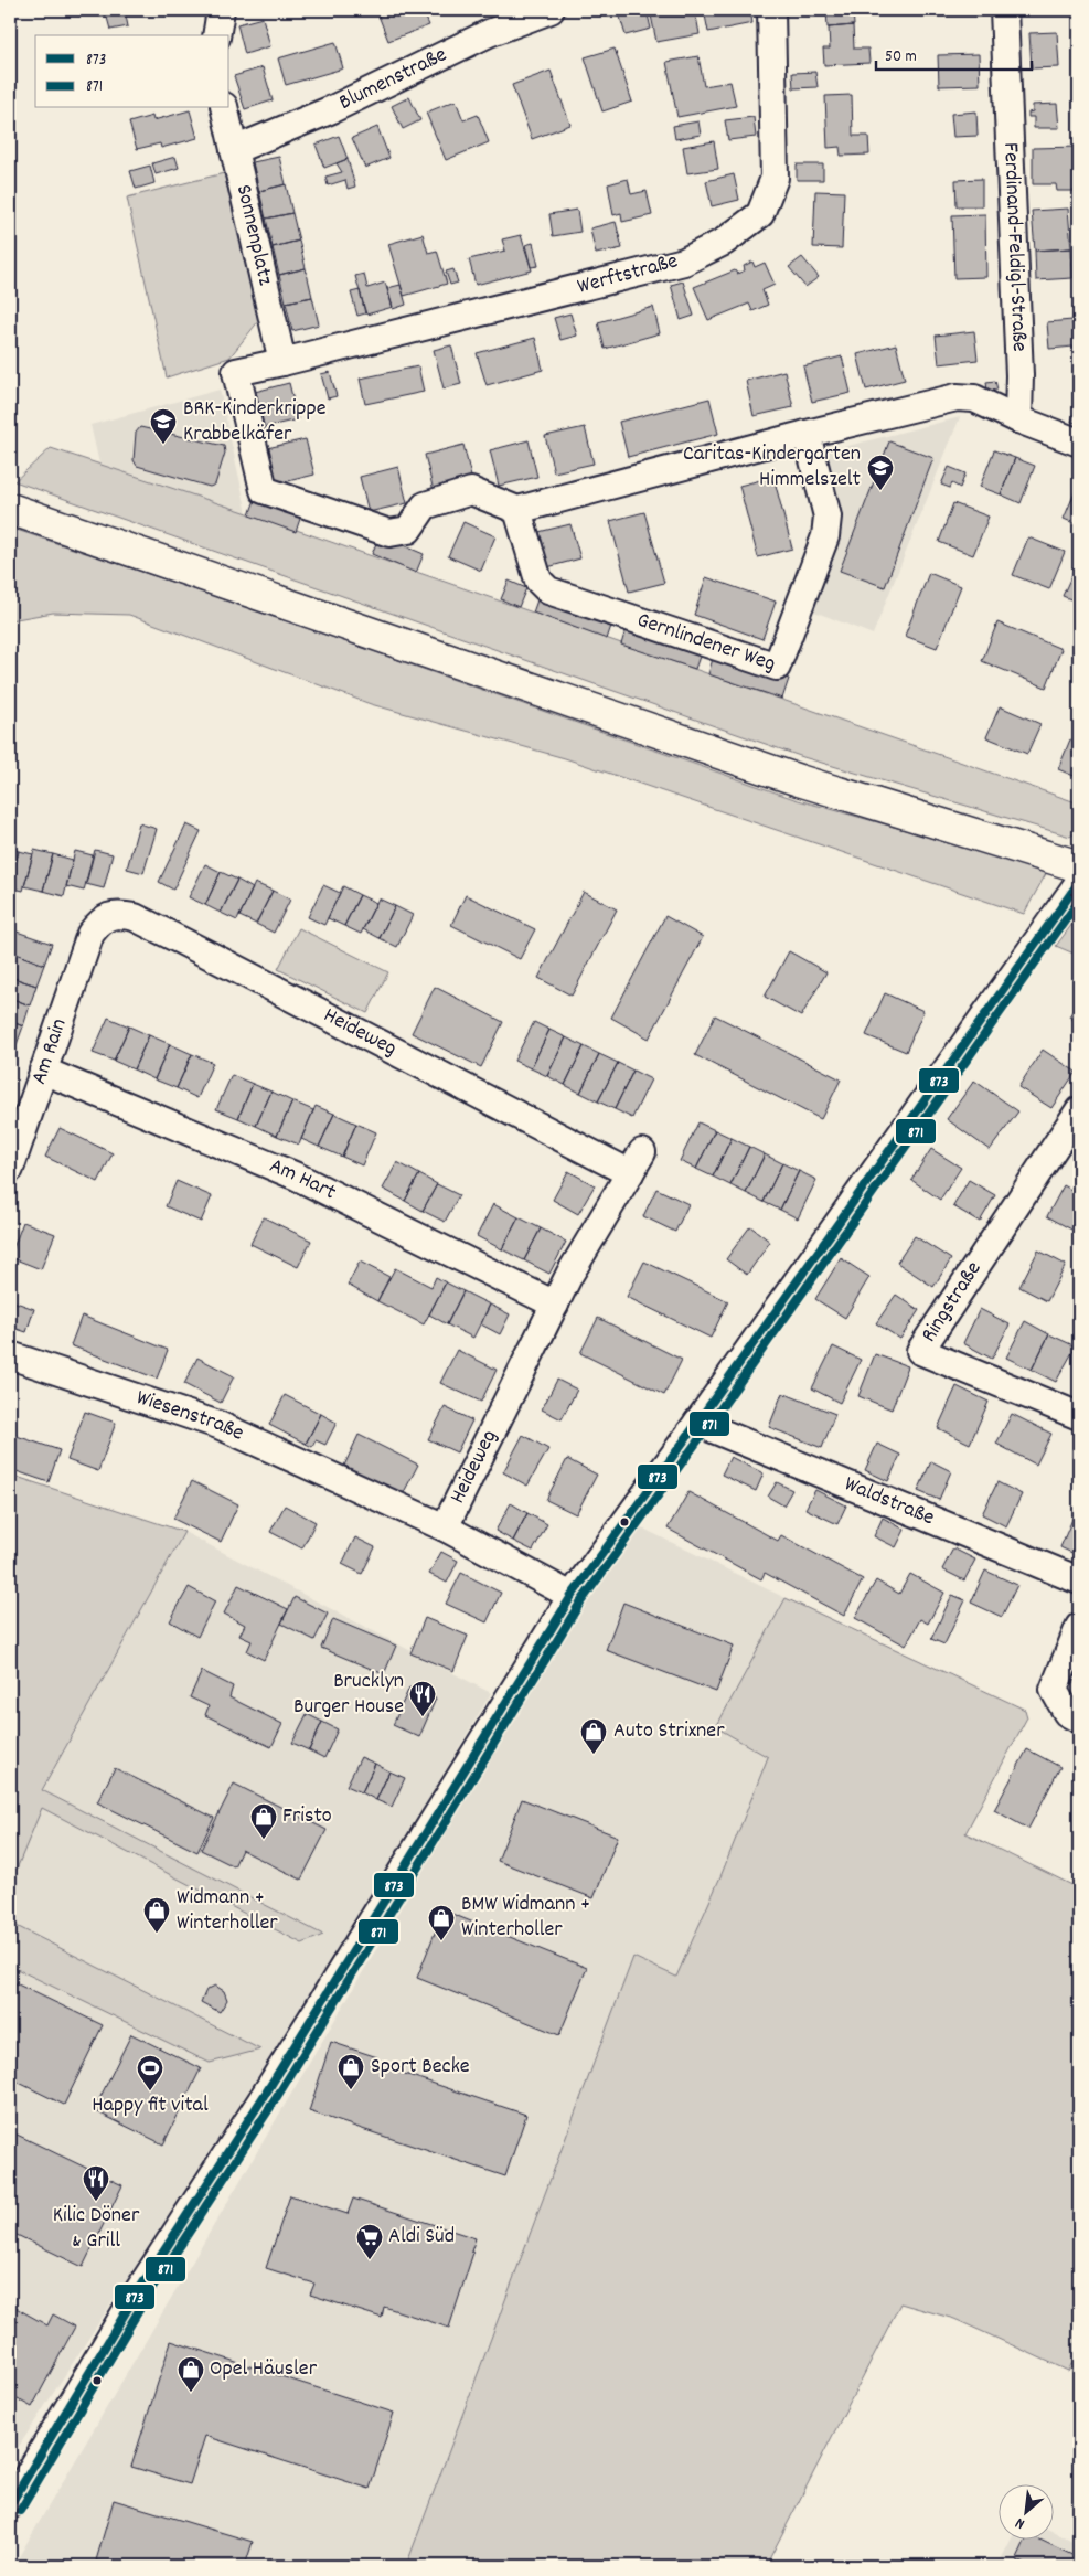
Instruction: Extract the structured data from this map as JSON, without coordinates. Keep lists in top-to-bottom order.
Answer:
{
  "streets": {
    "street": [
      "Blumenstraße",
      "Sonnenplatz",
      "Ferdinand-Feldigl-Straße",
      "Werftstraße",
      "Gernlindener Weg",
      "Heideweg",
      "Am Rain",
      "Am Hart",
      "Ringstraße",
      "Wiesenstraße",
      "Waldstraße"
    ]
  },
  "crossings": [
    ["Blumenstraße", "Sonnenplatz"],
    ["Sonnenplatz", "Werftstraße"],
    ["Werftstraße", "Gernlindener Weg"],
    ["Heideweg", "Am Rain"],
    ["Heideweg", "Am Hart"],
    ["Heideweg", "Wiesenstraße"],
    ["Am Rain", "Am Hart"]
  ],
  "places": {
    "school or university": ["BRK-Kinderkrippe Krabbelkäfer", "Caritas-Kindergarten Himmelszelt"],
    "restaurant": ["Brucklyn Burger House", "Kilic Döner & Grill"],
    "shop": [
      "Auto Strixner",
      "Fristo",
      "Widmann + Winterholler",
      "BMW Widmann + Winterholler",
      "Sport Becke",
      "Opel Häusler"
    ],
    "sports": ["Happy fit vital"],
    "supermarket": ["Aldi Süd"]
  },
  "lines": ["transit line 873", "transit line 871"],
  "legend": ["873", "871"],
  "scale_bar": "50 m",
  "north": "bottom left"
}
